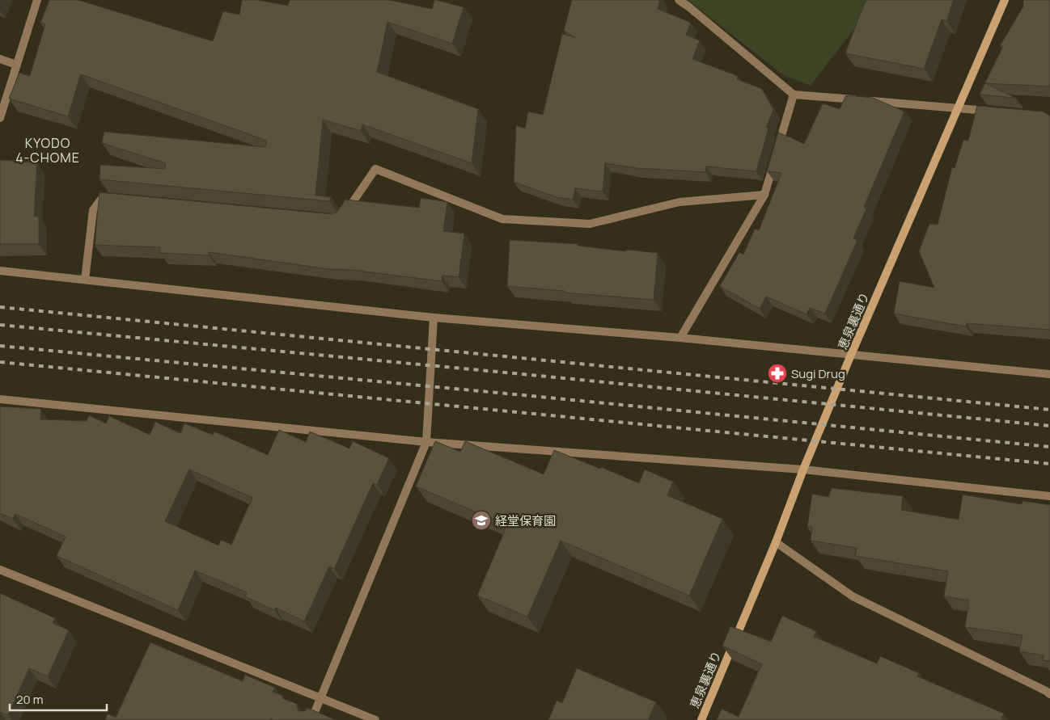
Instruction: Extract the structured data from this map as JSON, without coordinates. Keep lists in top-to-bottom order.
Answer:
{
  "streets": {
    "street": ["恵泉裏通り"]
  },
  "districts": ["KYODO 4-CHOME"],
  "places": {
    "pharmacy": ["Sugi Drug"],
    "school or university": ["経堂保育園"]
  },
  "scale_bar": "20 m"
}
